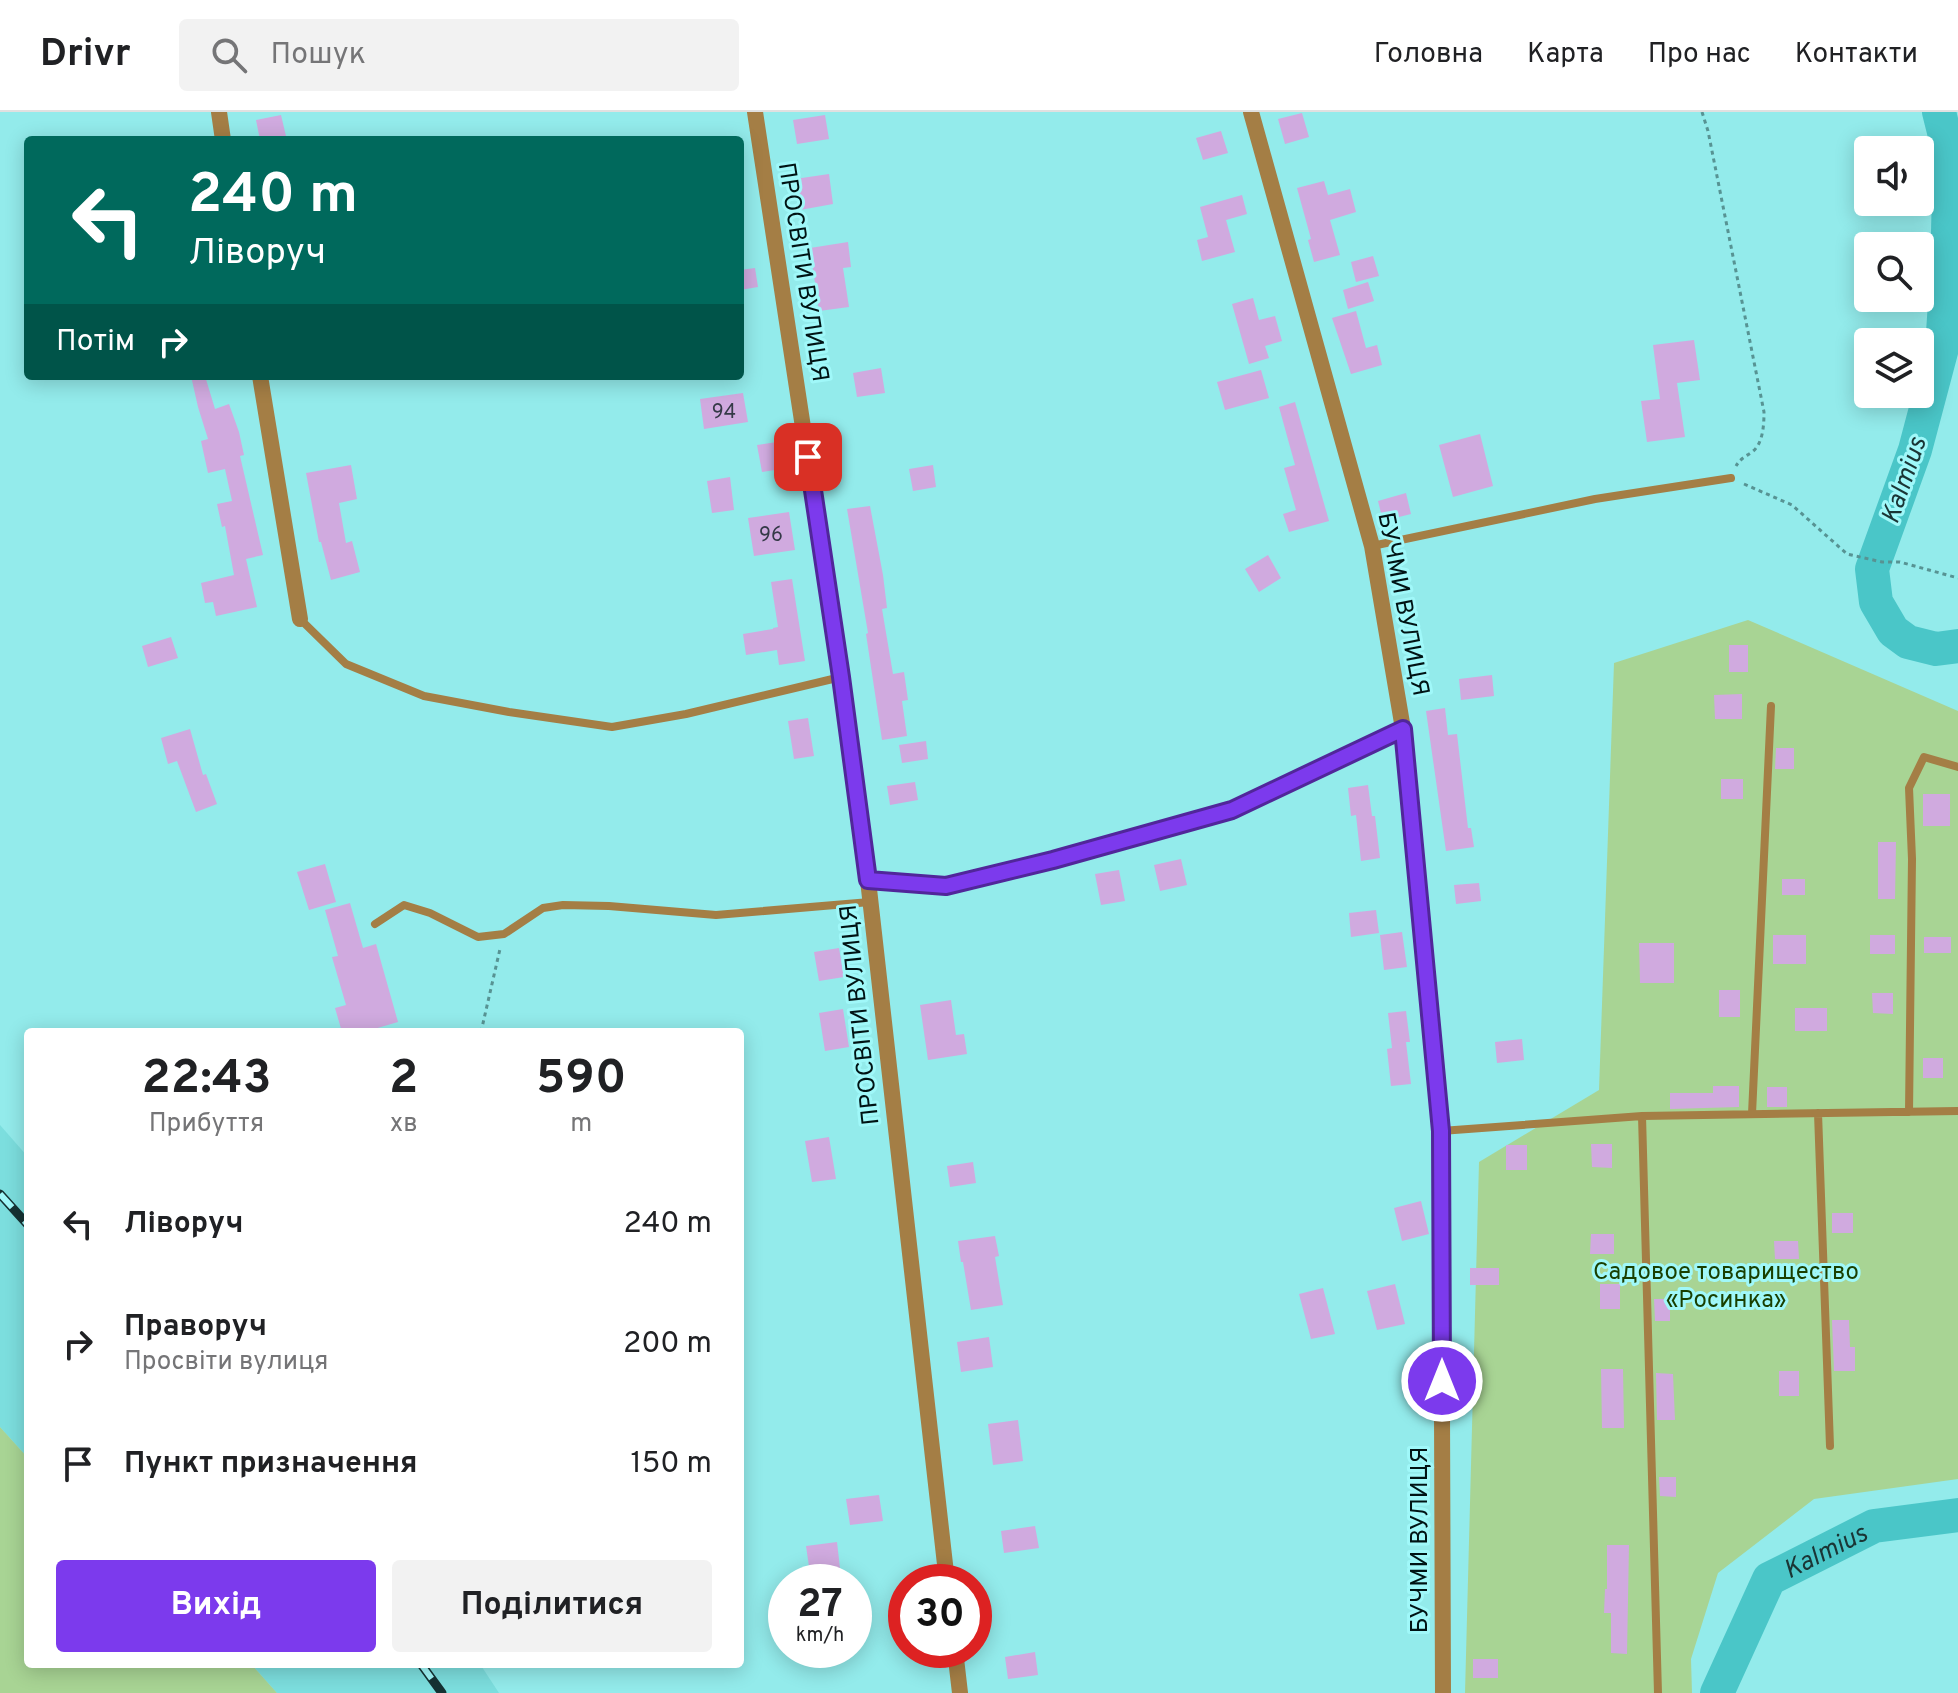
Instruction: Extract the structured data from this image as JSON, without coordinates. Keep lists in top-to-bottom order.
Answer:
{
  "streets": {
    "street": ["ПРОСВІТИ ВУЛИЦЯ", "БУЧМИ ВУЛИЦЯ"]
  },
  "water": ["Kalmius"],
  "parks": ["Садовое товарищество «Росинка»"],
  "house_numbers": ["94", "96"],
  "page": {
    "header": "Drivr",
    "search": "Пошук",
    "nav": [
      "Головна",
      "Карта",
      "Про нас",
      "Контакти"
    ],
    "turn": ["240 m", "Ліворуч"],
    "then": "Потім",
    "eta": [
      "22:43",
      "Прибуття",
      "2",
      "хв",
      "590",
      "m"
    ],
    "list": [
      {
        "name": "Ліворуч",
        "value": "240 m"
      },
      {
        "name": "Праворуч",
        "note": "Просвіти вулиця",
        "value": "200 m"
      },
      {
        "name": "Пункт призначення",
        "value": "150 m"
      }
    ],
    "buttons": ["Вихід", "Поділитися"],
    "speed": "27 km/h",
    "limit": "30"
  }
}
